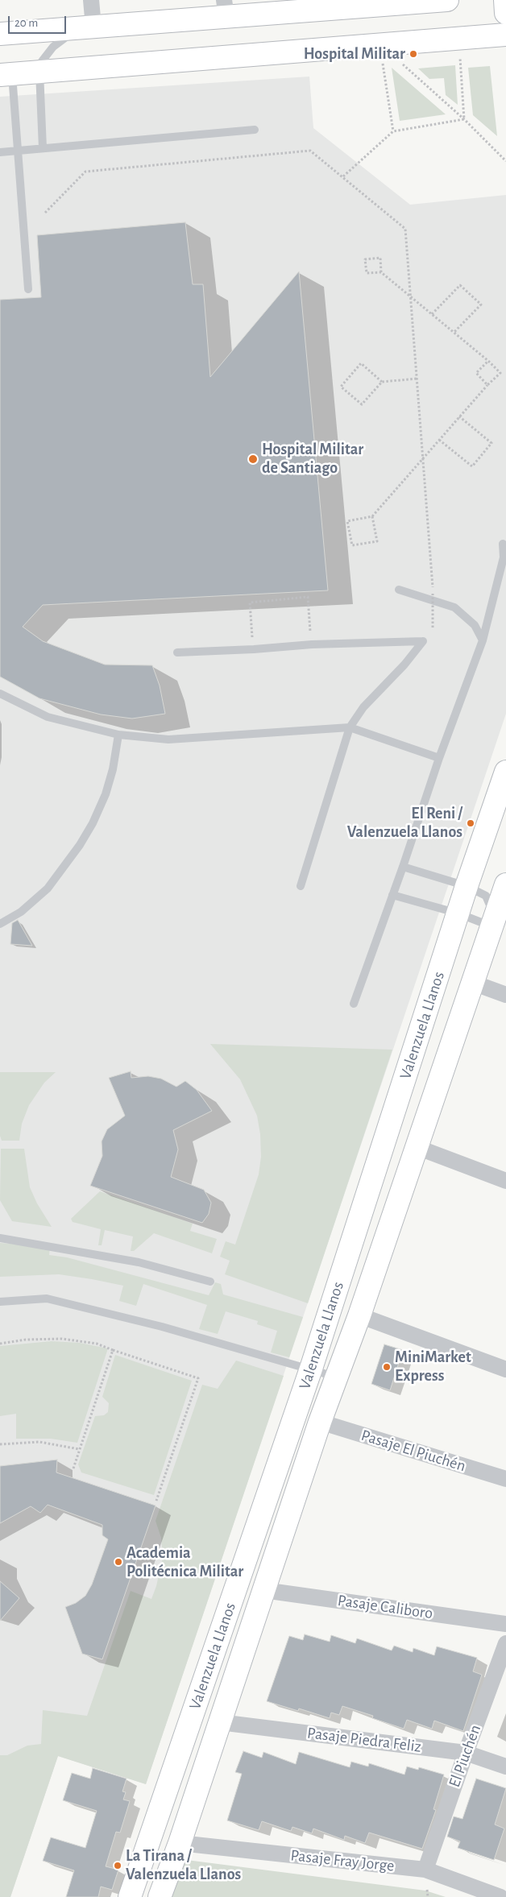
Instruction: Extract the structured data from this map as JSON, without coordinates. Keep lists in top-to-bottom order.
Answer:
{
  "streets": {
    "main road": ["Valenzuela Llanos"],
    "street": [
      "Pasaje El Piuchén",
      "Pasaje Caliboro",
      "Pasaje Piedra Feliz",
      "El Piuchén",
      "Pasaje Fray Jorge"
    ]
  },
  "crossings": [
    ["Valenzuela Llanos", "Pasaje El Piuchén"],
    ["Valenzuela Llanos", "Pasaje Caliboro"],
    ["Valenzuela Llanos", "Pasaje Piedra Feliz"],
    ["Valenzuela Llanos", "Pasaje Fray Jorge"],
    ["Pasaje Piedra Feliz", "El Piuchén"],
    ["El Piuchén", "Pasaje Fray Jorge"]
  ],
  "places": [
    "Hospital Militar",
    "Hospital Militar de Santiago",
    "El Reni / Valenzuela Llanos",
    "MiniMarket Express",
    "Academia Politécnica Militar",
    "La Tirana / Valenzuela Llanos"
  ],
  "scale_bar": "20 m"
}
